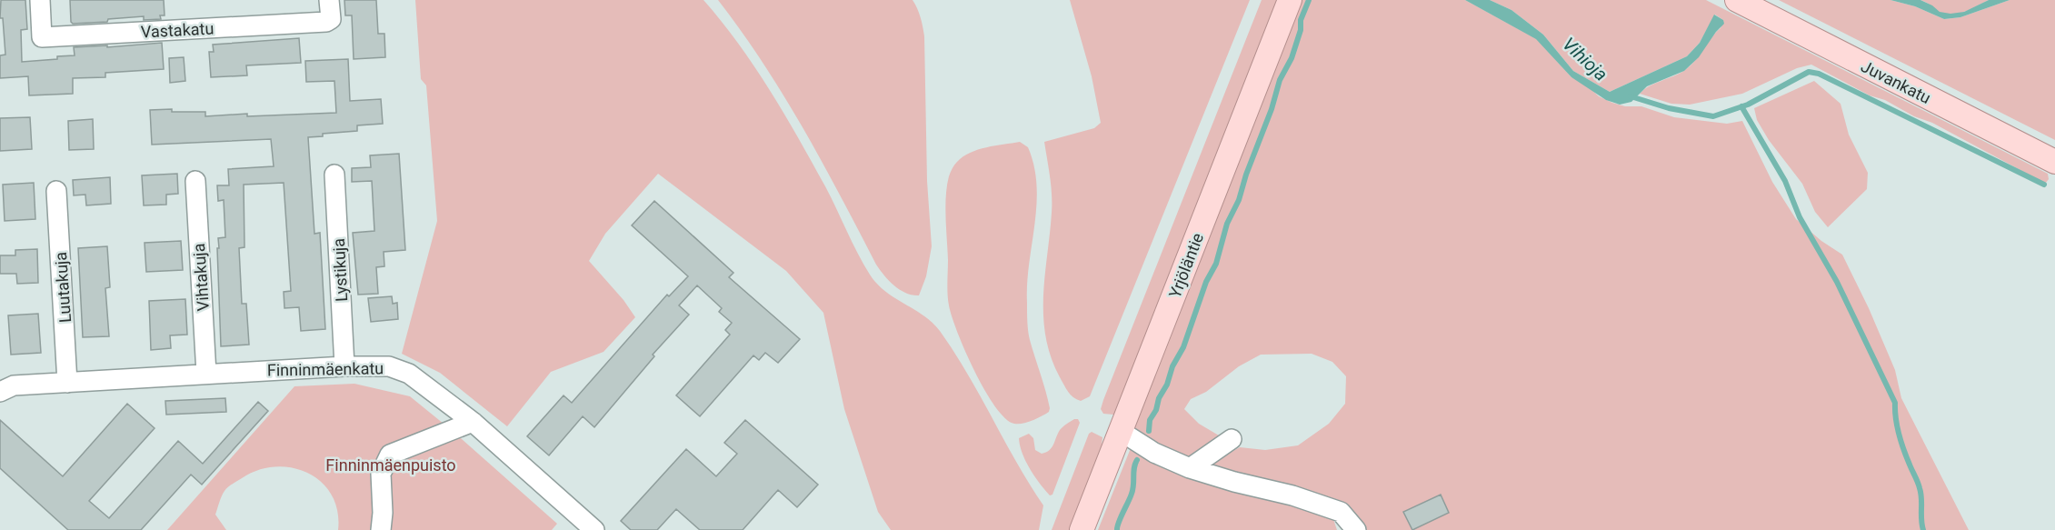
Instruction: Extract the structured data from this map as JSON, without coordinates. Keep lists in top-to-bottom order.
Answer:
{
  "streets": {
    "main road": ["Juvankatu", "Yrjöläntie"],
    "street": [
      "Vastakatu",
      "Lystikuja",
      "Vihtakuja",
      "Luutakuja",
      "Finninmäenkatu"
    ]
  },
  "crossings": [
    ["Lystikuja", "Finninmäenkatu"],
    ["Vihtakuja", "Finninmäenkatu"],
    ["Luutakuja", "Finninmäenkatu"]
  ],
  "water": ["Vihioja"],
  "parks": ["Finninmäenpuisto"]
}
